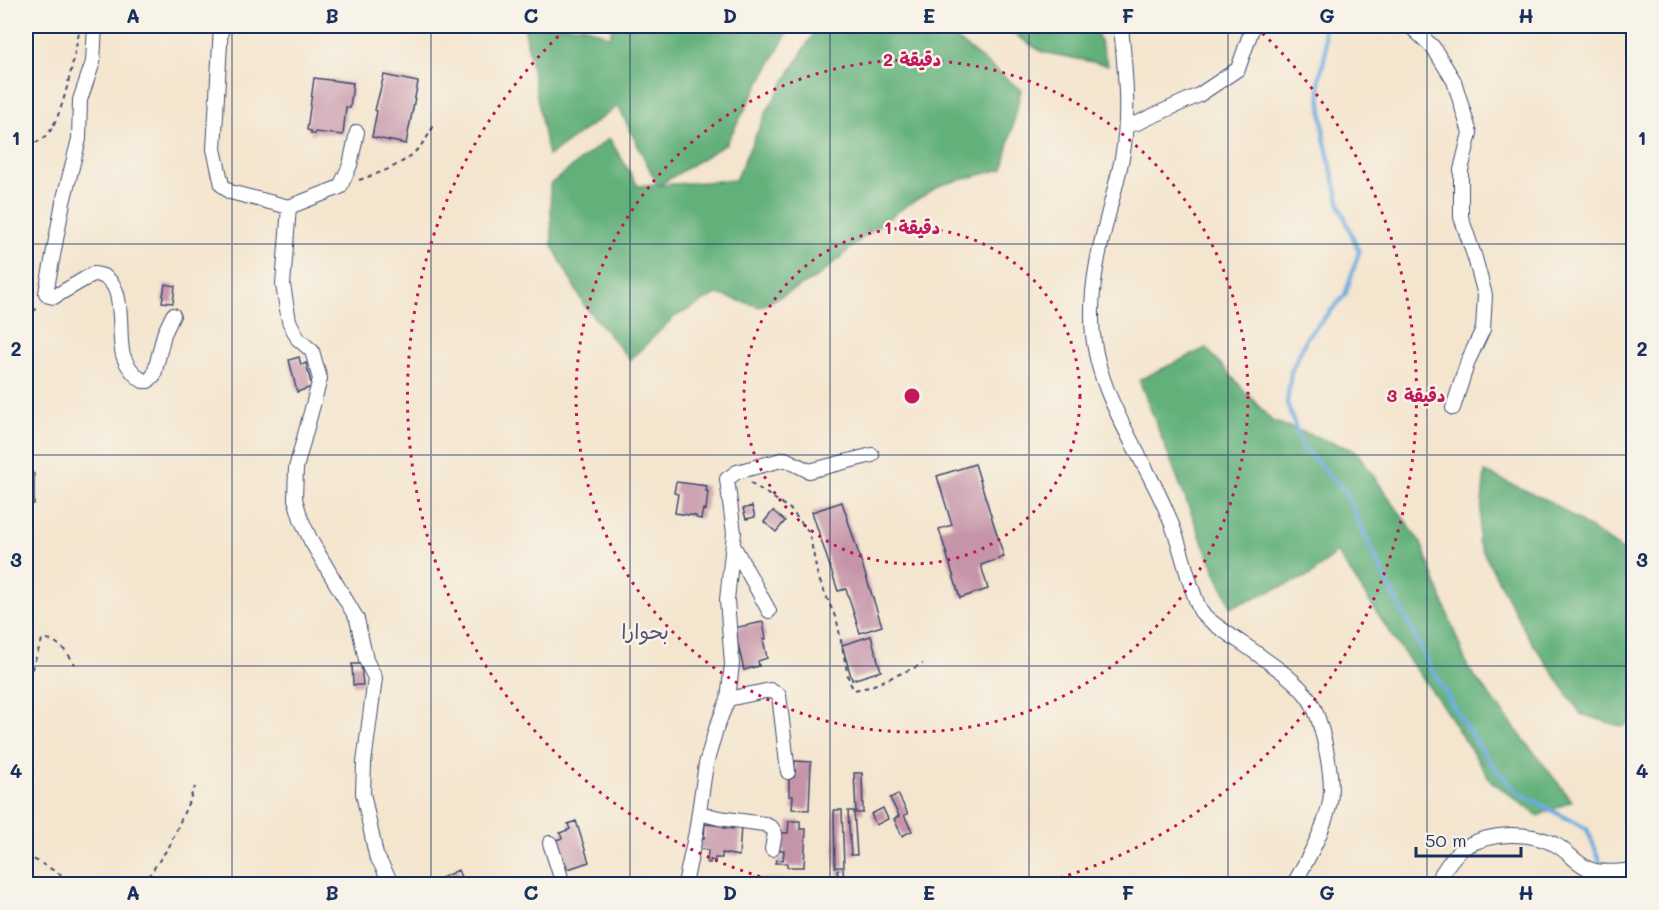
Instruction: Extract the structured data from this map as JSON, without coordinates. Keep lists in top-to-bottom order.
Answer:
{
  "districts": ["بحوارا"],
  "scale_bar": "50 m",
  "grid": {
    "columns": [
      "A",
      "B",
      "C",
      "D",
      "E",
      "F",
      "G",
      "H"
    ],
    "rows": [
      "1",
      "2",
      "3",
      "4"
    ]
  },
  "rings": ["2 دقيقة", "1 دقيقة", "3 دقيقة"]
}
